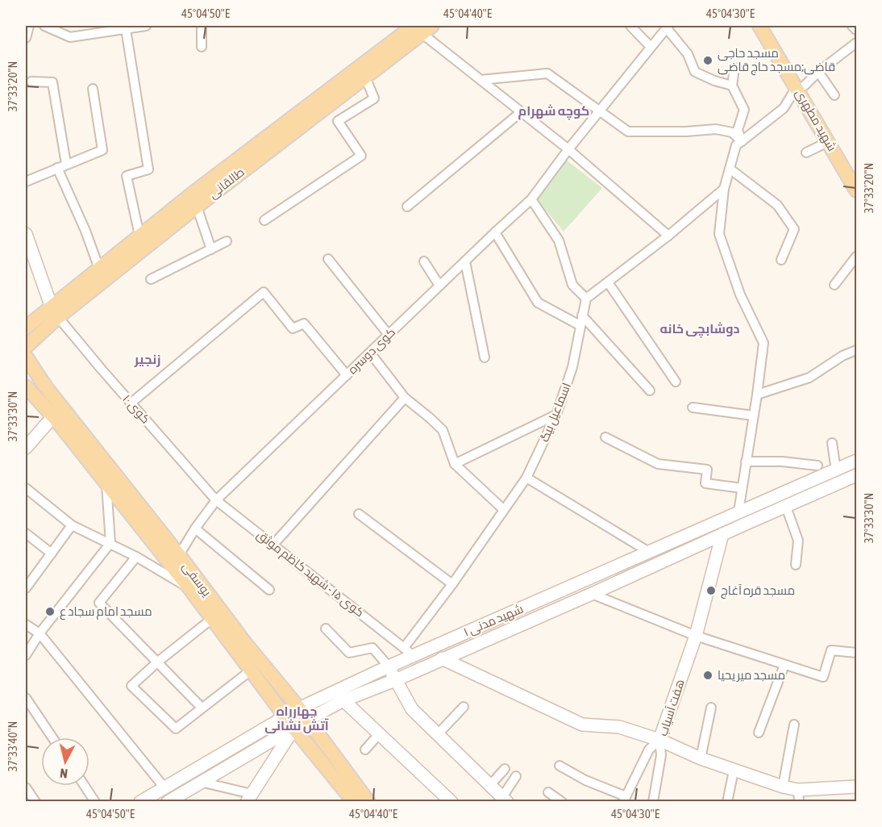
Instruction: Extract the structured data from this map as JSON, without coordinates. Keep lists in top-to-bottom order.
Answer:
{
  "streets": {
    "main road": [
      "شهید مطهری",
      "طالقانی",
      "یوسفی",
      "شهید مدنی ۱",
      "هفت آسیاب"
    ],
    "street": [
      "کوی دوسره",
      "کوی ۱۰",
      "اسماعیل بیگ",
      "کوی ۱۵ - شهید کاظم موثق"
    ]
  },
  "crossings": [
    ["طالقانی", "کوی ۱۰"],
    ["کوی دوسره", "کوی ۱۰"],
    ["کوی دوسره", "کوی ۱۵ - شهید کاظم موثق"],
    ["کوی دوسره", "یوسفی"],
    ["کوی ۱۰", "کوی ۱۵ - شهید کاظم موثق"],
    ["اسماعیل بیگ", "کوی ۱۵ - شهید کاظم موثق"],
    ["اسماعیل بیگ", "شهید مدنی ۱"],
    ["کوی ۱۵ - شهید کاظم موثق", "شهید مدنی ۱"],
    ["یوسفی", "شهید مدنی ۱"],
    ["شهید مدنی ۱", "هفت آسیاب"]
  ],
  "districts": [
    "کوچه شهرام",
    "دوشابچی خانه",
    "زنجیر",
    "چهارراه آتش نشانی"
  ],
  "places": [
    "مسجد حاجی قاضی;مسجد حاج قاضی",
    "مسجد قره آغاج",
    "مسجد امام سجاد ع",
    "مسجد میر یحیا"
  ],
  "north": "bottom",
  "coordinates": [
    "45°04'50\"E",
    "45°04'40\"E",
    "45°04'30\"E",
    "37°33'20\"N",
    "37°33'30\"N",
    "37°33'40\"N"
  ]
}
